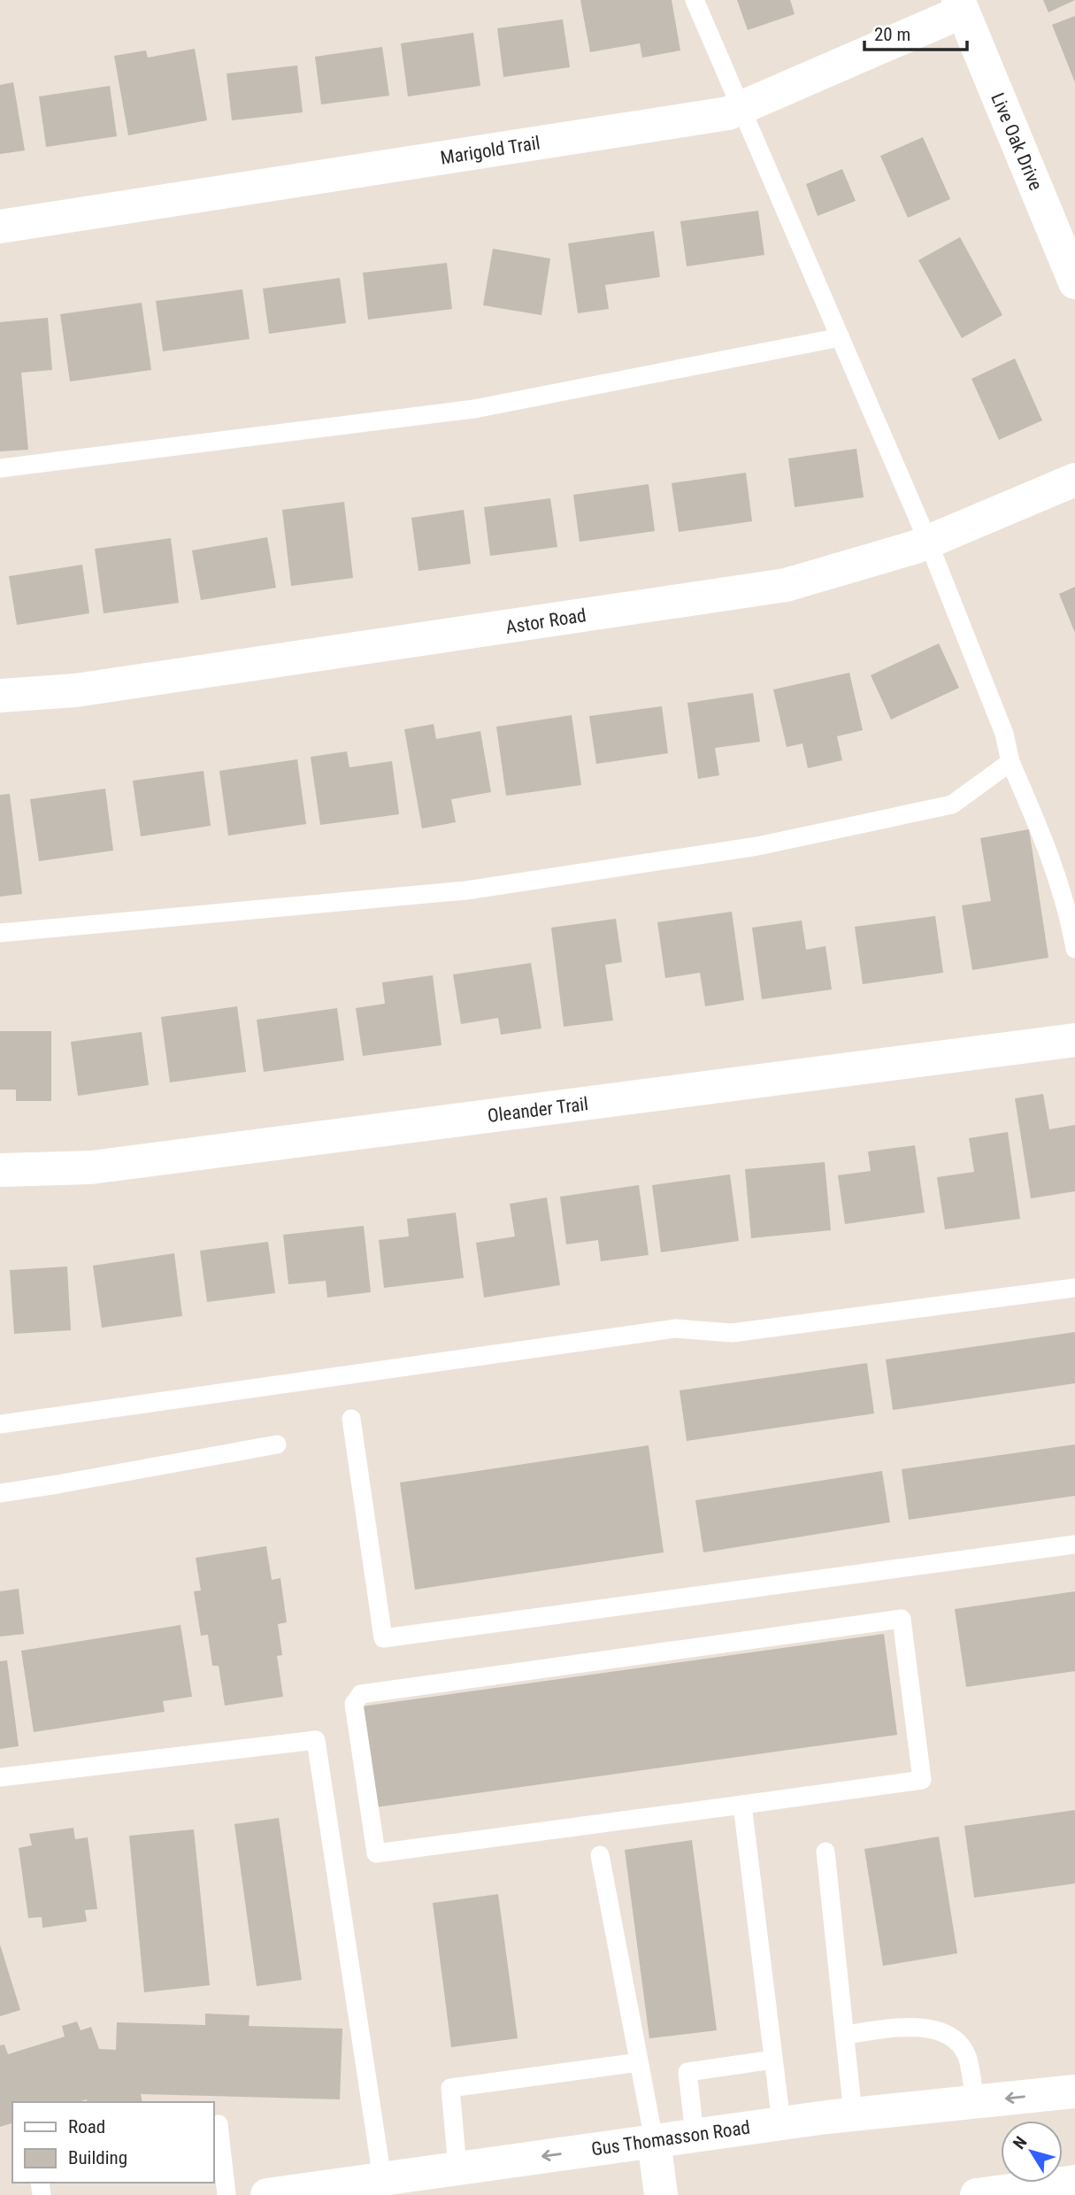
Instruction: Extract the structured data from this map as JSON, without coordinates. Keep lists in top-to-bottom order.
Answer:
{
  "streets": {
    "street": [
      "Live Oak Drive",
      "Marigold Trail",
      "Astor Road",
      "Oleander Trail",
      "Gus Thomasson Road"
    ]
  },
  "crossings": [
    ["Live Oak Drive", "Marigold Trail"]
  ],
  "legend": ["Road", "Building"],
  "scale_bar": "20 m",
  "north": "top left"
}
